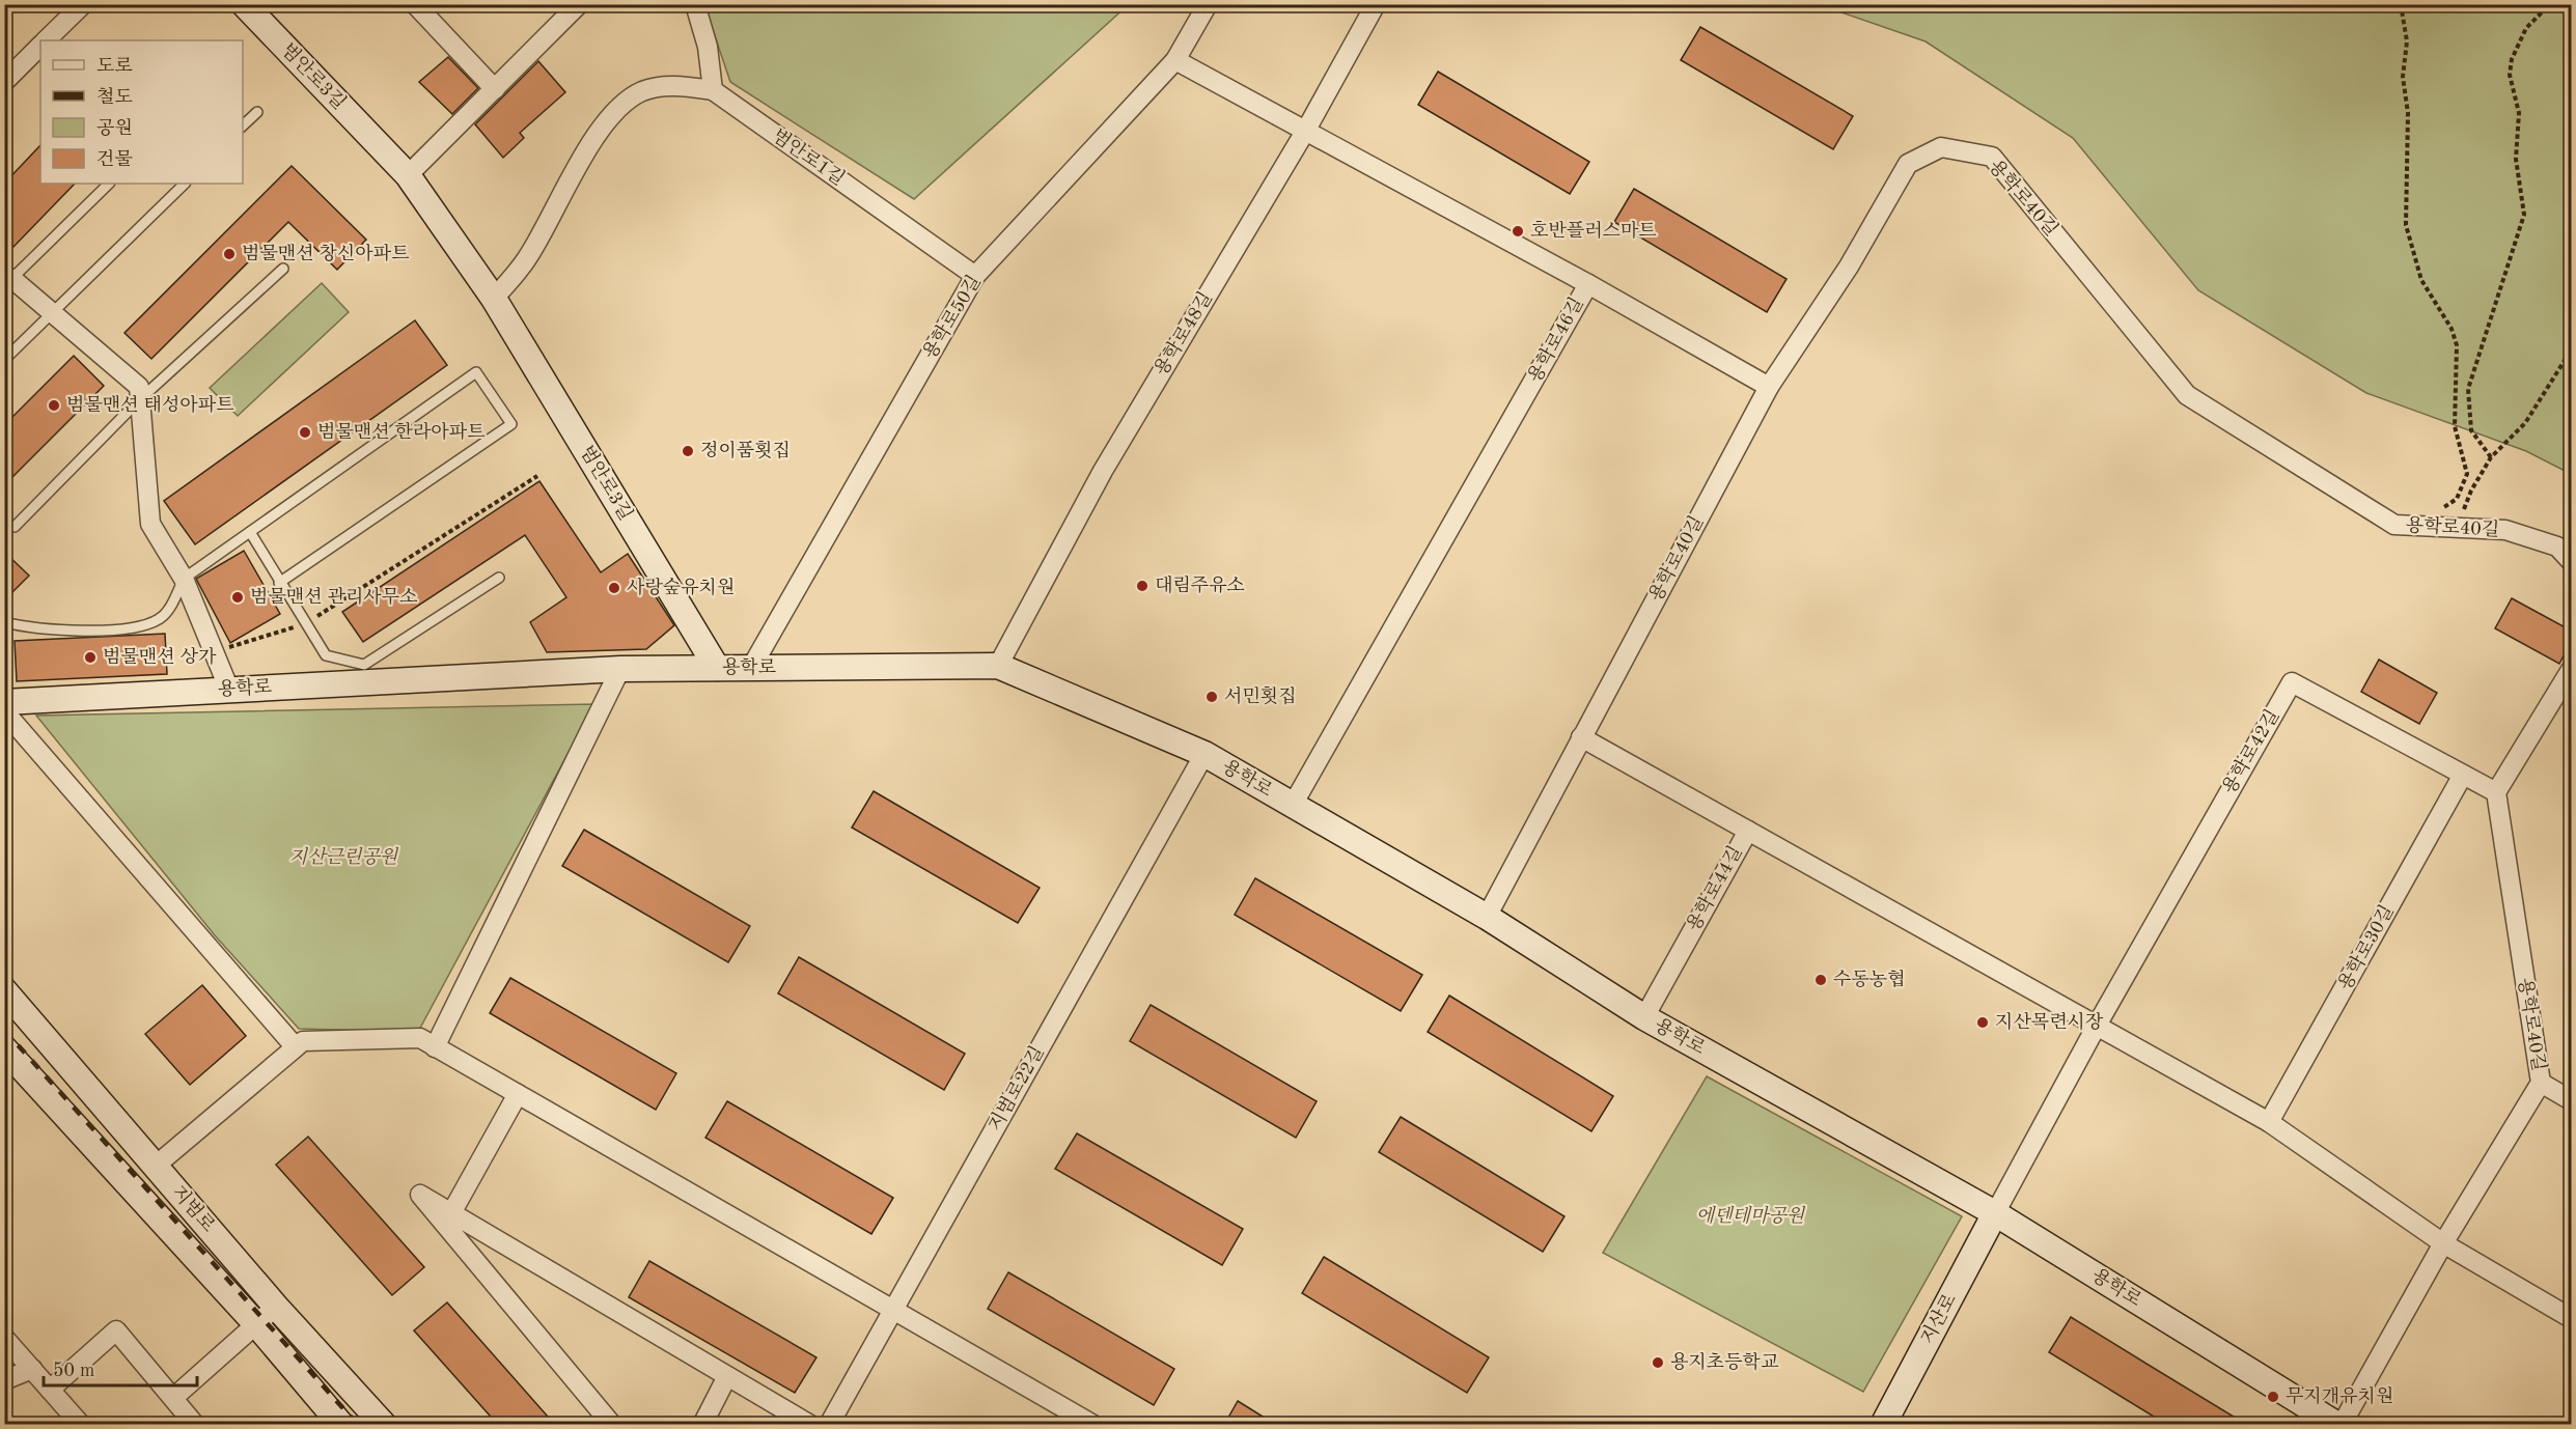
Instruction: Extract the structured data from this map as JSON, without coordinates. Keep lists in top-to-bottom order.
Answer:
{
  "streets": {
    "street": [
      "범안로3길",
      "범안로1길",
      "용학로40길",
      "용학로50길",
      "용학로48길",
      "용학로46길",
      "용학로",
      "용학로42길",
      "용학로44길",
      "용학로30길",
      "지범로22길",
      "지범로",
      "지산로"
    ]
  },
  "crossings": [
    ["범안로3길", "용학로"],
    ["범안로1길", "용학로50길"],
    ["용학로40길", "용학로"],
    ["용학로40길", "용학로42길"],
    ["용학로40길", "용학로44길"],
    ["용학로50길", "용학로46길"],
    ["용학로50길", "용학로"],
    ["용학로48길", "용학로46길"],
    ["용학로48길", "용학로"],
    ["용학로46길", "용학로"],
    ["용학로", "용학로42길"],
    ["용학로", "용학로44길"],
    ["용학로", "지범로22길"],
    ["용학로", "지산로"],
    ["용학로42길", "용학로30길"],
    ["용학로42길", "지산로"]
  ],
  "parks": ["지산근린공원", "에덴테마공원"],
  "places": [
    "호반플러스마트",
    "범물맨션 창신아파트",
    "범물맨션 태성아파트",
    "범물맨션 한라아파트",
    "정이품횟집",
    "대림주유소",
    "사랑숲유치원",
    "범물맨션 관리사무소",
    "범물맨션 상가",
    "서민횟집",
    "수동농협",
    "지산목련시장",
    "용지초등학교",
    "무지개유치원"
  ],
  "legend": [
    "도로",
    "철도",
    "공원",
    "건물"
  ],
  "scale_bar": "50 m"
}
